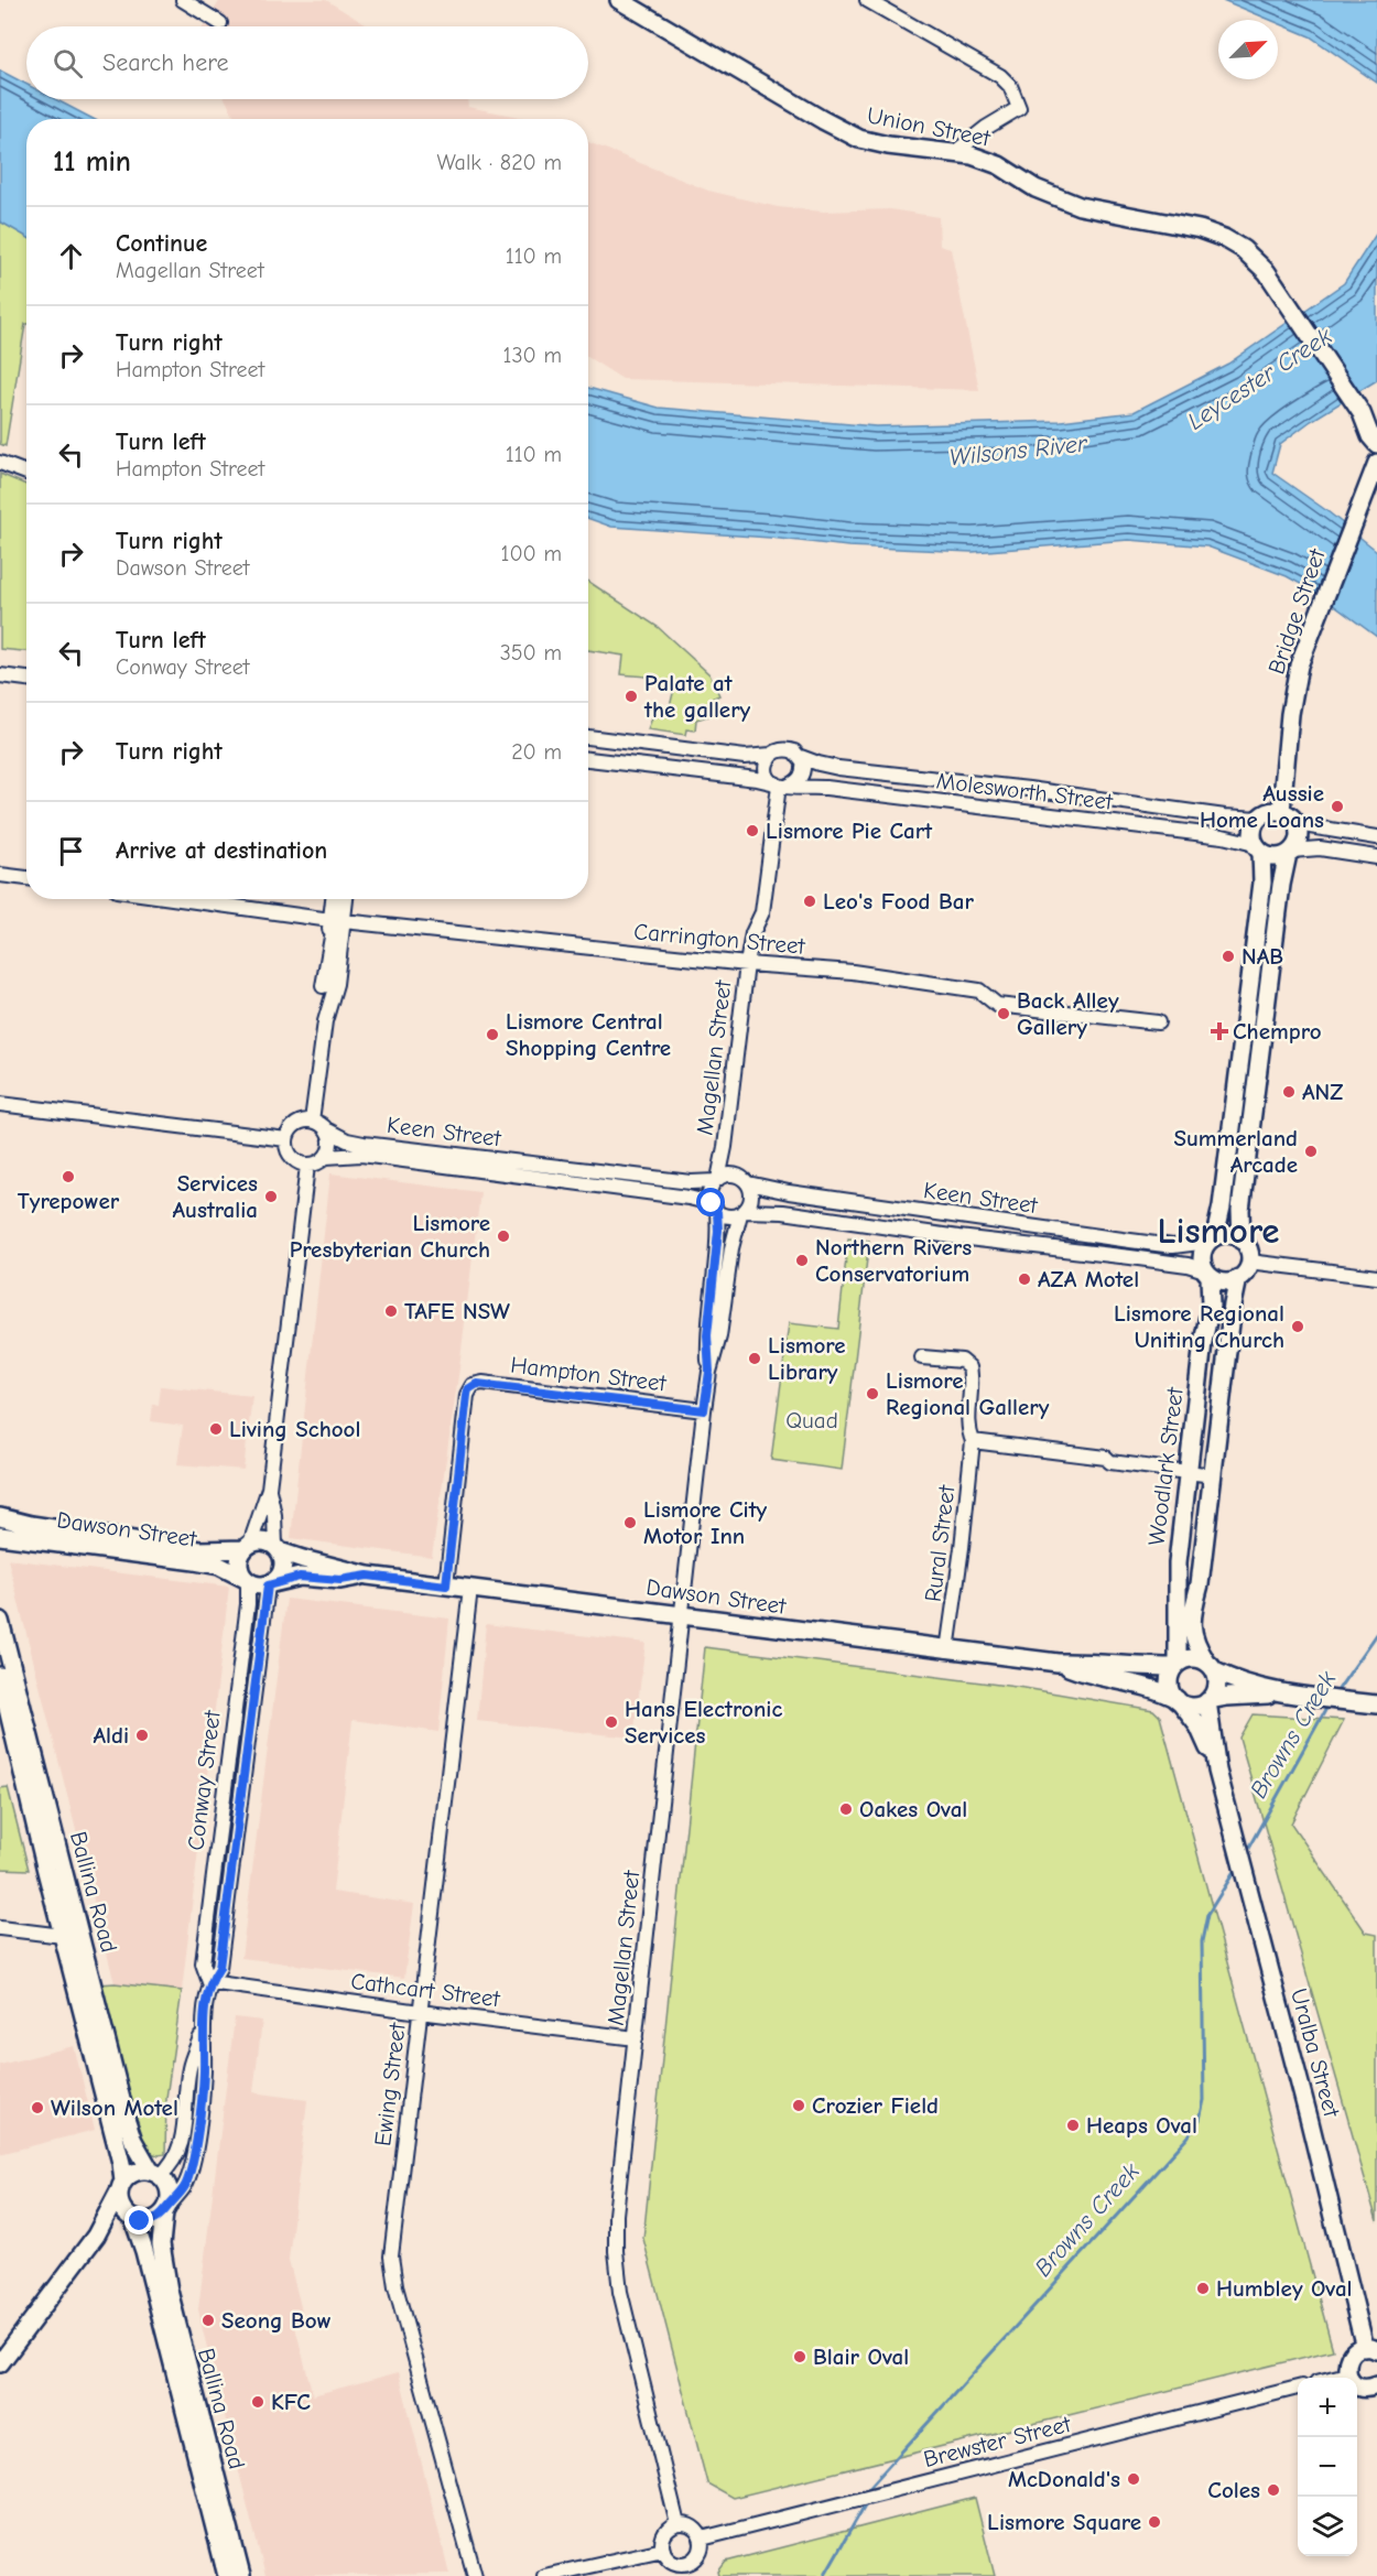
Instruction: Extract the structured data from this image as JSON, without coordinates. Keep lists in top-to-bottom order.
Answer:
{
  "streets": {
    "main road": [
      "Union Street",
      "Bridge Street",
      "Woodlark Street",
      "Dawson Street",
      "Ballina Road",
      "Uralba Street"
    ],
    "street": [
      "Molesworth Street",
      "Carrington Street",
      "Magellan Street",
      "Keen Street",
      "Hampton Street",
      "Rural Street",
      "Conway Street",
      "Cathcart Street",
      "Ewing Street",
      "Brewster Street"
    ]
  },
  "crossings": [
    ["Union Street", "Bridge Street"],
    ["Bridge Street", "Molesworth Street"],
    ["Molesworth Street", "Magellan Street"],
    ["Carrington Street", "Magellan Street"],
    ["Magellan Street", "Keen Street"],
    ["Magellan Street", "Hampton Street"],
    ["Magellan Street", "Dawson Street"],
    ["Magellan Street", "Cathcart Street"],
    ["Magellan Street", "Brewster Street"],
    ["Keen Street", "Woodlark Street"],
    ["Hampton Street", "Dawson Street"],
    ["Woodlark Street", "Dawson Street"],
    ["Woodlark Street", "Uralba Street"],
    ["Dawson Street", "Rural Street"],
    ["Dawson Street", "Conway Street"],
    ["Dawson Street", "Uralba Street"],
    ["Dawson Street", "Ewing Street"],
    ["Conway Street", "Ballina Road"],
    ["Conway Street", "Cathcart Street"],
    ["Cathcart Street", "Ewing Street"]
  ],
  "districts": ["Lismore"],
  "water": ["Leycester Creek", "Wilsons River", "Browns Creek"],
  "parks": ["Quad"],
  "places": {
    "other": [
      "Palate at the gallery",
      "Aussie Home Loans",
      "Lismore Pie Cart",
      "Leo's Food Bar",
      "NAB",
      "Back Alley Gallery",
      "Lismore Central Shopping Centre",
      "ANZ",
      "Summerland Arcade",
      "Tyrepower",
      "Services Australia",
      "Lismore Presbyterian Church",
      "Northern Rivers Conservatorium",
      "AZA Motel",
      "TAFE NSW",
      "Lismore Regional Uniting Church",
      "Lismore Library",
      "Lismore Regional Gallery",
      "Living School",
      "Lismore City Motor Inn",
      "Hans Electronic Services",
      "Aldi",
      "Oakes Oval",
      "Crozier Field",
      "Wilson Motel",
      "Heaps Oval",
      "Humbley Oval",
      "Seong Bow",
      "Blair Oval",
      "KFC",
      "McDonald's",
      "Coles",
      "Lismore Square"
    ],
    "health": ["Chempro"]
  },
  "north": "top right",
  "page": {
    "search": "Search here",
    "heading": ["11 min", "Walk · 820 m"],
    "list": [
      ["Continue", "Magellan Street", "110 m"],
      ["Turn right", "Hampton Street", "130 m"],
      ["Turn left", "Hampton Street", "110 m"],
      ["Turn right", "Dawson Street", "100 m"],
      ["Turn left", "Conway Street", "350 m"],
      ["Turn right", "20 m"],
      "Arrive at destination"
    ],
    "map_buttons": ["+", "−"]
  }
}
